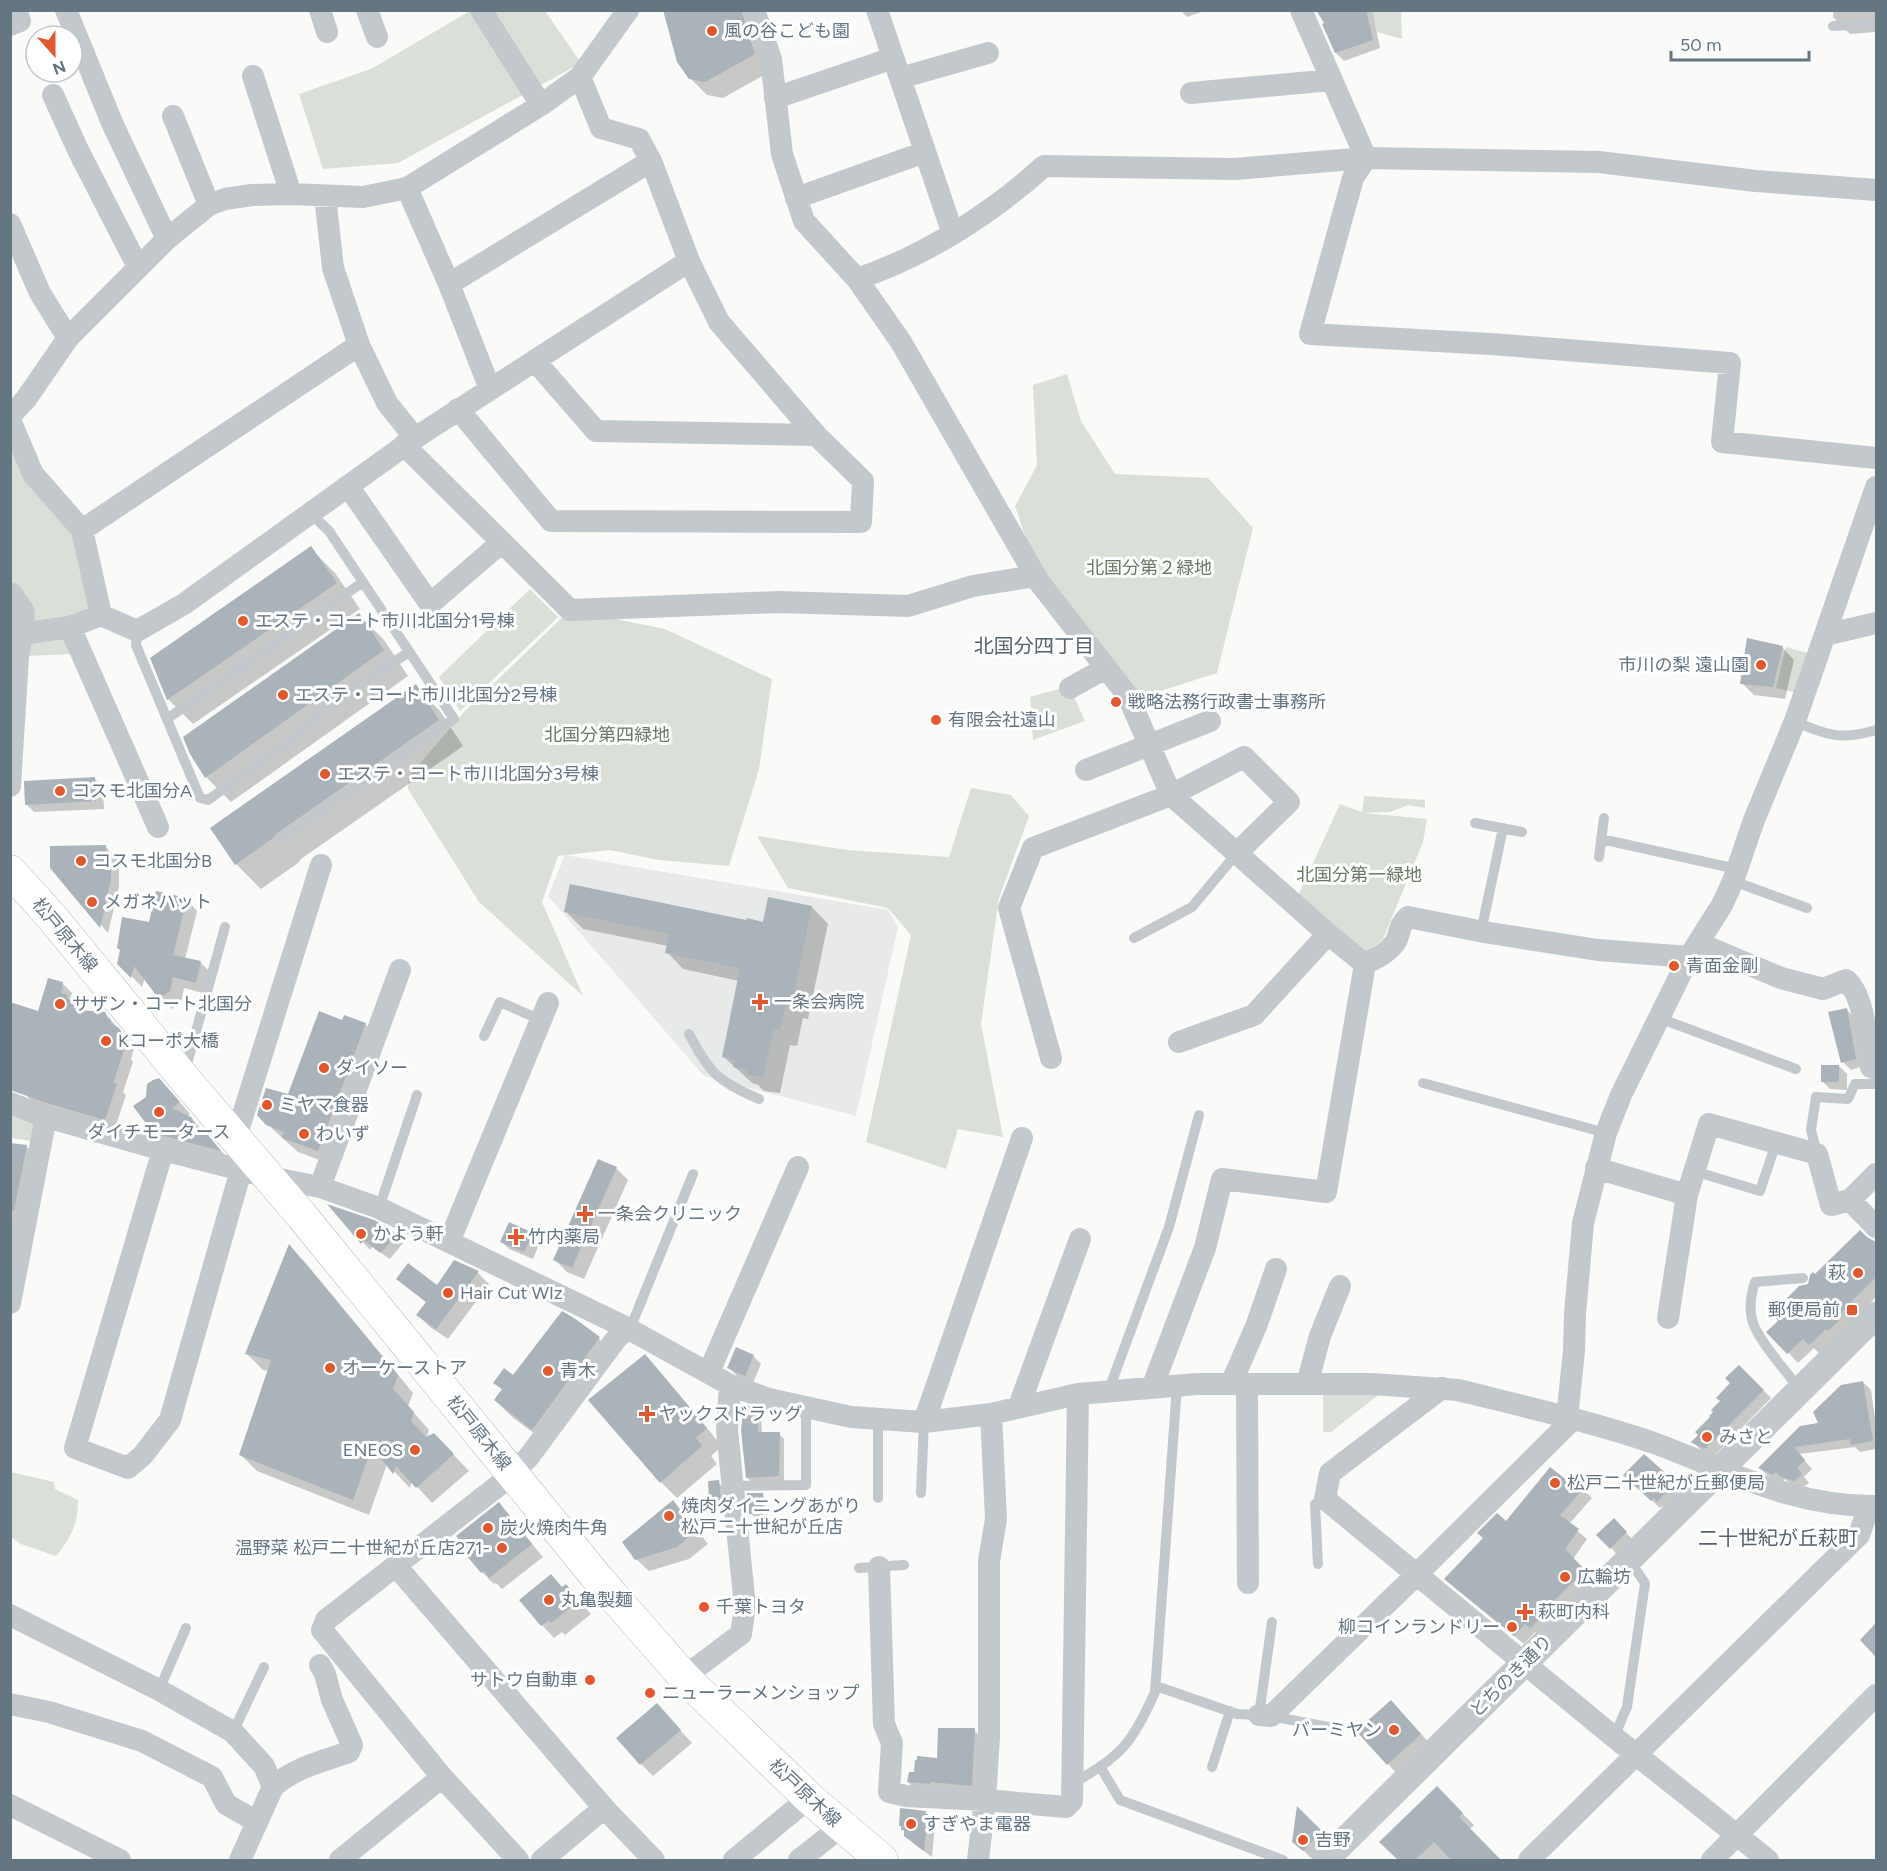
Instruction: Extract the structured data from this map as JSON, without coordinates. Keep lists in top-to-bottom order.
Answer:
{
  "streets": {
    "main road": ["松戸原木線"],
    "street": ["とちのき通り"]
  },
  "districts": ["北国分四丁目", "二十世紀が丘萩町"],
  "parks": ["北国分第２緑地", "北国分第四緑地", "北国分第一緑地"],
  "places": {
    "other": [
      "風の谷こども園",
      "エステ・コート市川北国分1号棟",
      "市川の梨 遠山園",
      "エステ・コート市川北国分2号棟",
      "戦略法務行政書士事務所",
      "有限会社遠山",
      "エステ・コート市川北国分3号棟",
      "コスモ北国分A",
      "コスモ北国分B",
      "メガネハット",
      "青面金剛",
      "サザン・コート北国分",
      "Kコーポ大橋",
      "ダイソー",
      "ミヤマ食器",
      "ダイチモータース",
      "わいず",
      "かよう軒",
      "萩",
      "Hair Cut WIz",
      "オーケーストア",
      "青木",
      "みさと",
      "ENEOS",
      "松戸二十世紀が丘郵便局",
      "焼肉ダイニングあがり 松戸二十世紀が丘店",
      "炭火焼肉牛角",
      "温野菜 松戸二十世紀が丘店271-",
      "広輪坊",
      "丸亀製麺",
      "千葉トヨタ",
      "柳コインランドリー",
      "サトウ自動車",
      "ニューラーメンショップ",
      "バーミヤン",
      "すぎやま電器",
      "吉野"
    ],
    "health": [
      "一条会病院",
      "一条会クリニック",
      "竹内薬局",
      "ヤックスドラッグ",
      "萩町内科"
    ],
    "transit": ["郵便局前"]
  },
  "scale_bar": "50 m",
  "north": "bottom"
}
